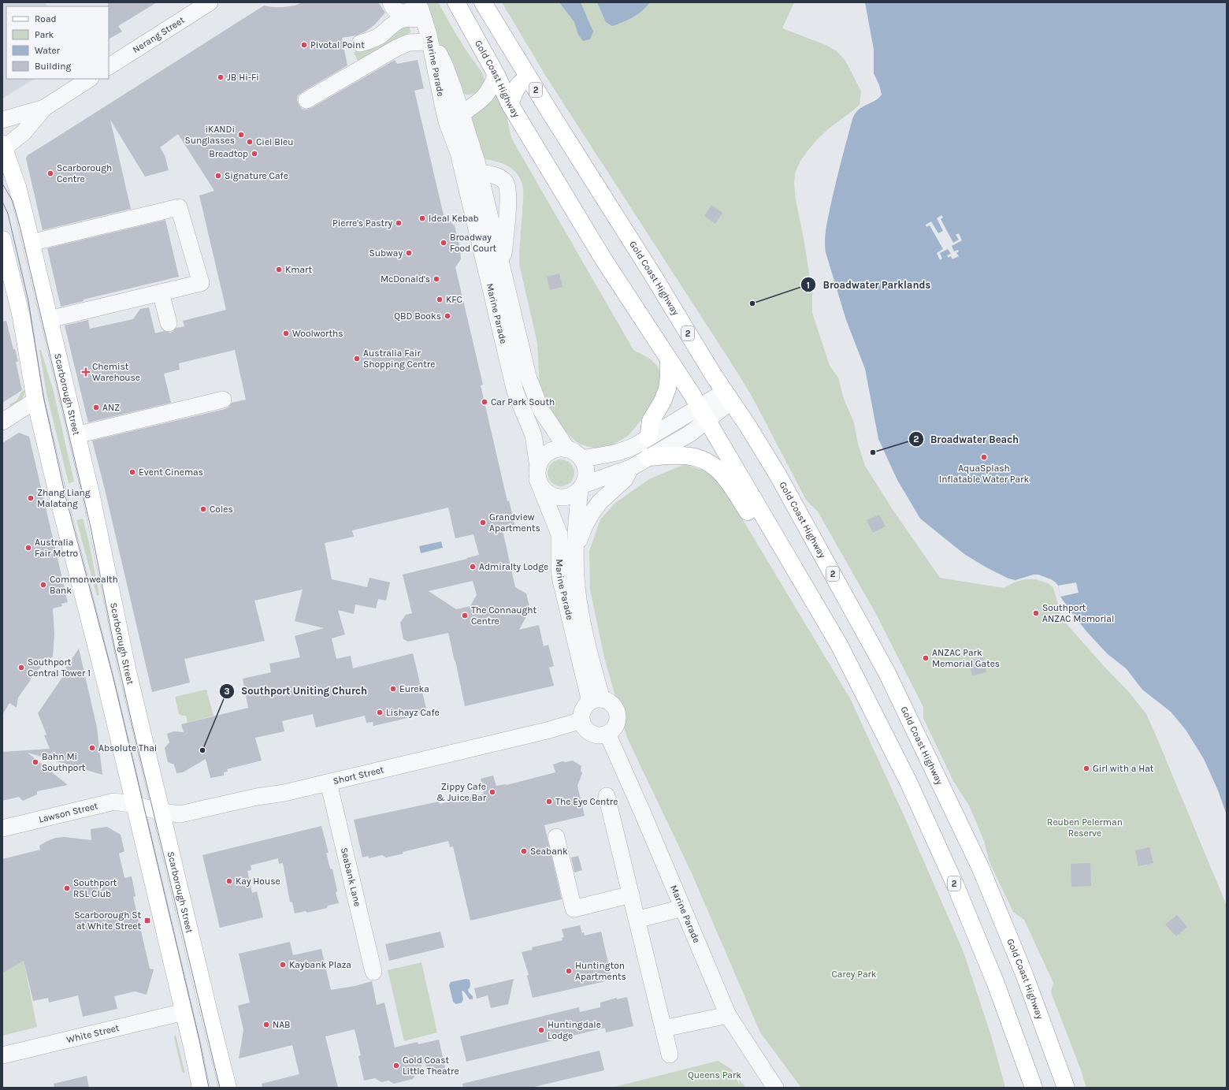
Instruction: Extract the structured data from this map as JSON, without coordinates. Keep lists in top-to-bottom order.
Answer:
{
  "streets": {
    "main road": ["Gold Coast Highway", "2", "Scarborough Street"],
    "street": [
      "Nerang Street",
      "Marine Parade",
      "Short Street",
      "Lawson Street",
      "Seabank Lane",
      "White Street"
    ]
  },
  "crossings": [
    ["Marine Parade", "Short Street"],
    ["Scarborough Street", "Short Street"],
    ["Short Street", "Lawson Street"],
    ["Short Street", "Seabank Lane"]
  ],
  "parks": ["Reuben Pelerman Reserve", "Carey Park", "Queens Park"],
  "places": {
    "other": [
      "Pivotal Point",
      "JB Hi-Fi",
      "iKANDi Sunglasses",
      "Ciel Bleu",
      "Breadtop",
      "Scarborough Centre",
      "Signature Cafe",
      "Ideal Kebab",
      "Pierre's Pastry",
      "Broadway Food Court",
      "Subway",
      "Kmart",
      "McDonald's",
      "KFC",
      "Broadwater Parklands",
      "QBD Books",
      "Woolworths",
      "Australia Fair Shopping Centre",
      "Car Park South",
      "ANZ",
      "Broadwater Beach",
      "AquaSplash Inflatable Water Park",
      "Event Cinemas",
      "Zhang Liang Malatang",
      "Coles",
      "Grandview Apartments",
      "Australia Fair Metro",
      "Admiralty Lodge",
      "Commonwealth Bank",
      "Southport ANZAC Memorial",
      "The Connaught Centre",
      "ANZAC Park Memorial Gates",
      "Southport Central Tower 1",
      "Eureka",
      "Lishayz Cafe",
      "Absolute Thai",
      "Southport Uniting Church",
      "Bahn Mi Southport",
      "Girl with a Hat",
      "Zippy Cafe & Juice Bar",
      "The Eye Centre",
      "Seabank",
      "Kay House",
      "Southport RSL Club",
      "Kaybank Plaza",
      "Huntington Apartments",
      "NAB",
      "Huntingdale Lodge",
      "Gold Coast Little Theatre"
    ],
    "health": ["Chemist Warehouse"],
    "transit": ["Scarborough St at White Street"]
  },
  "legend": [
    "Road",
    "Park",
    "Water",
    "Building"
  ]
}
